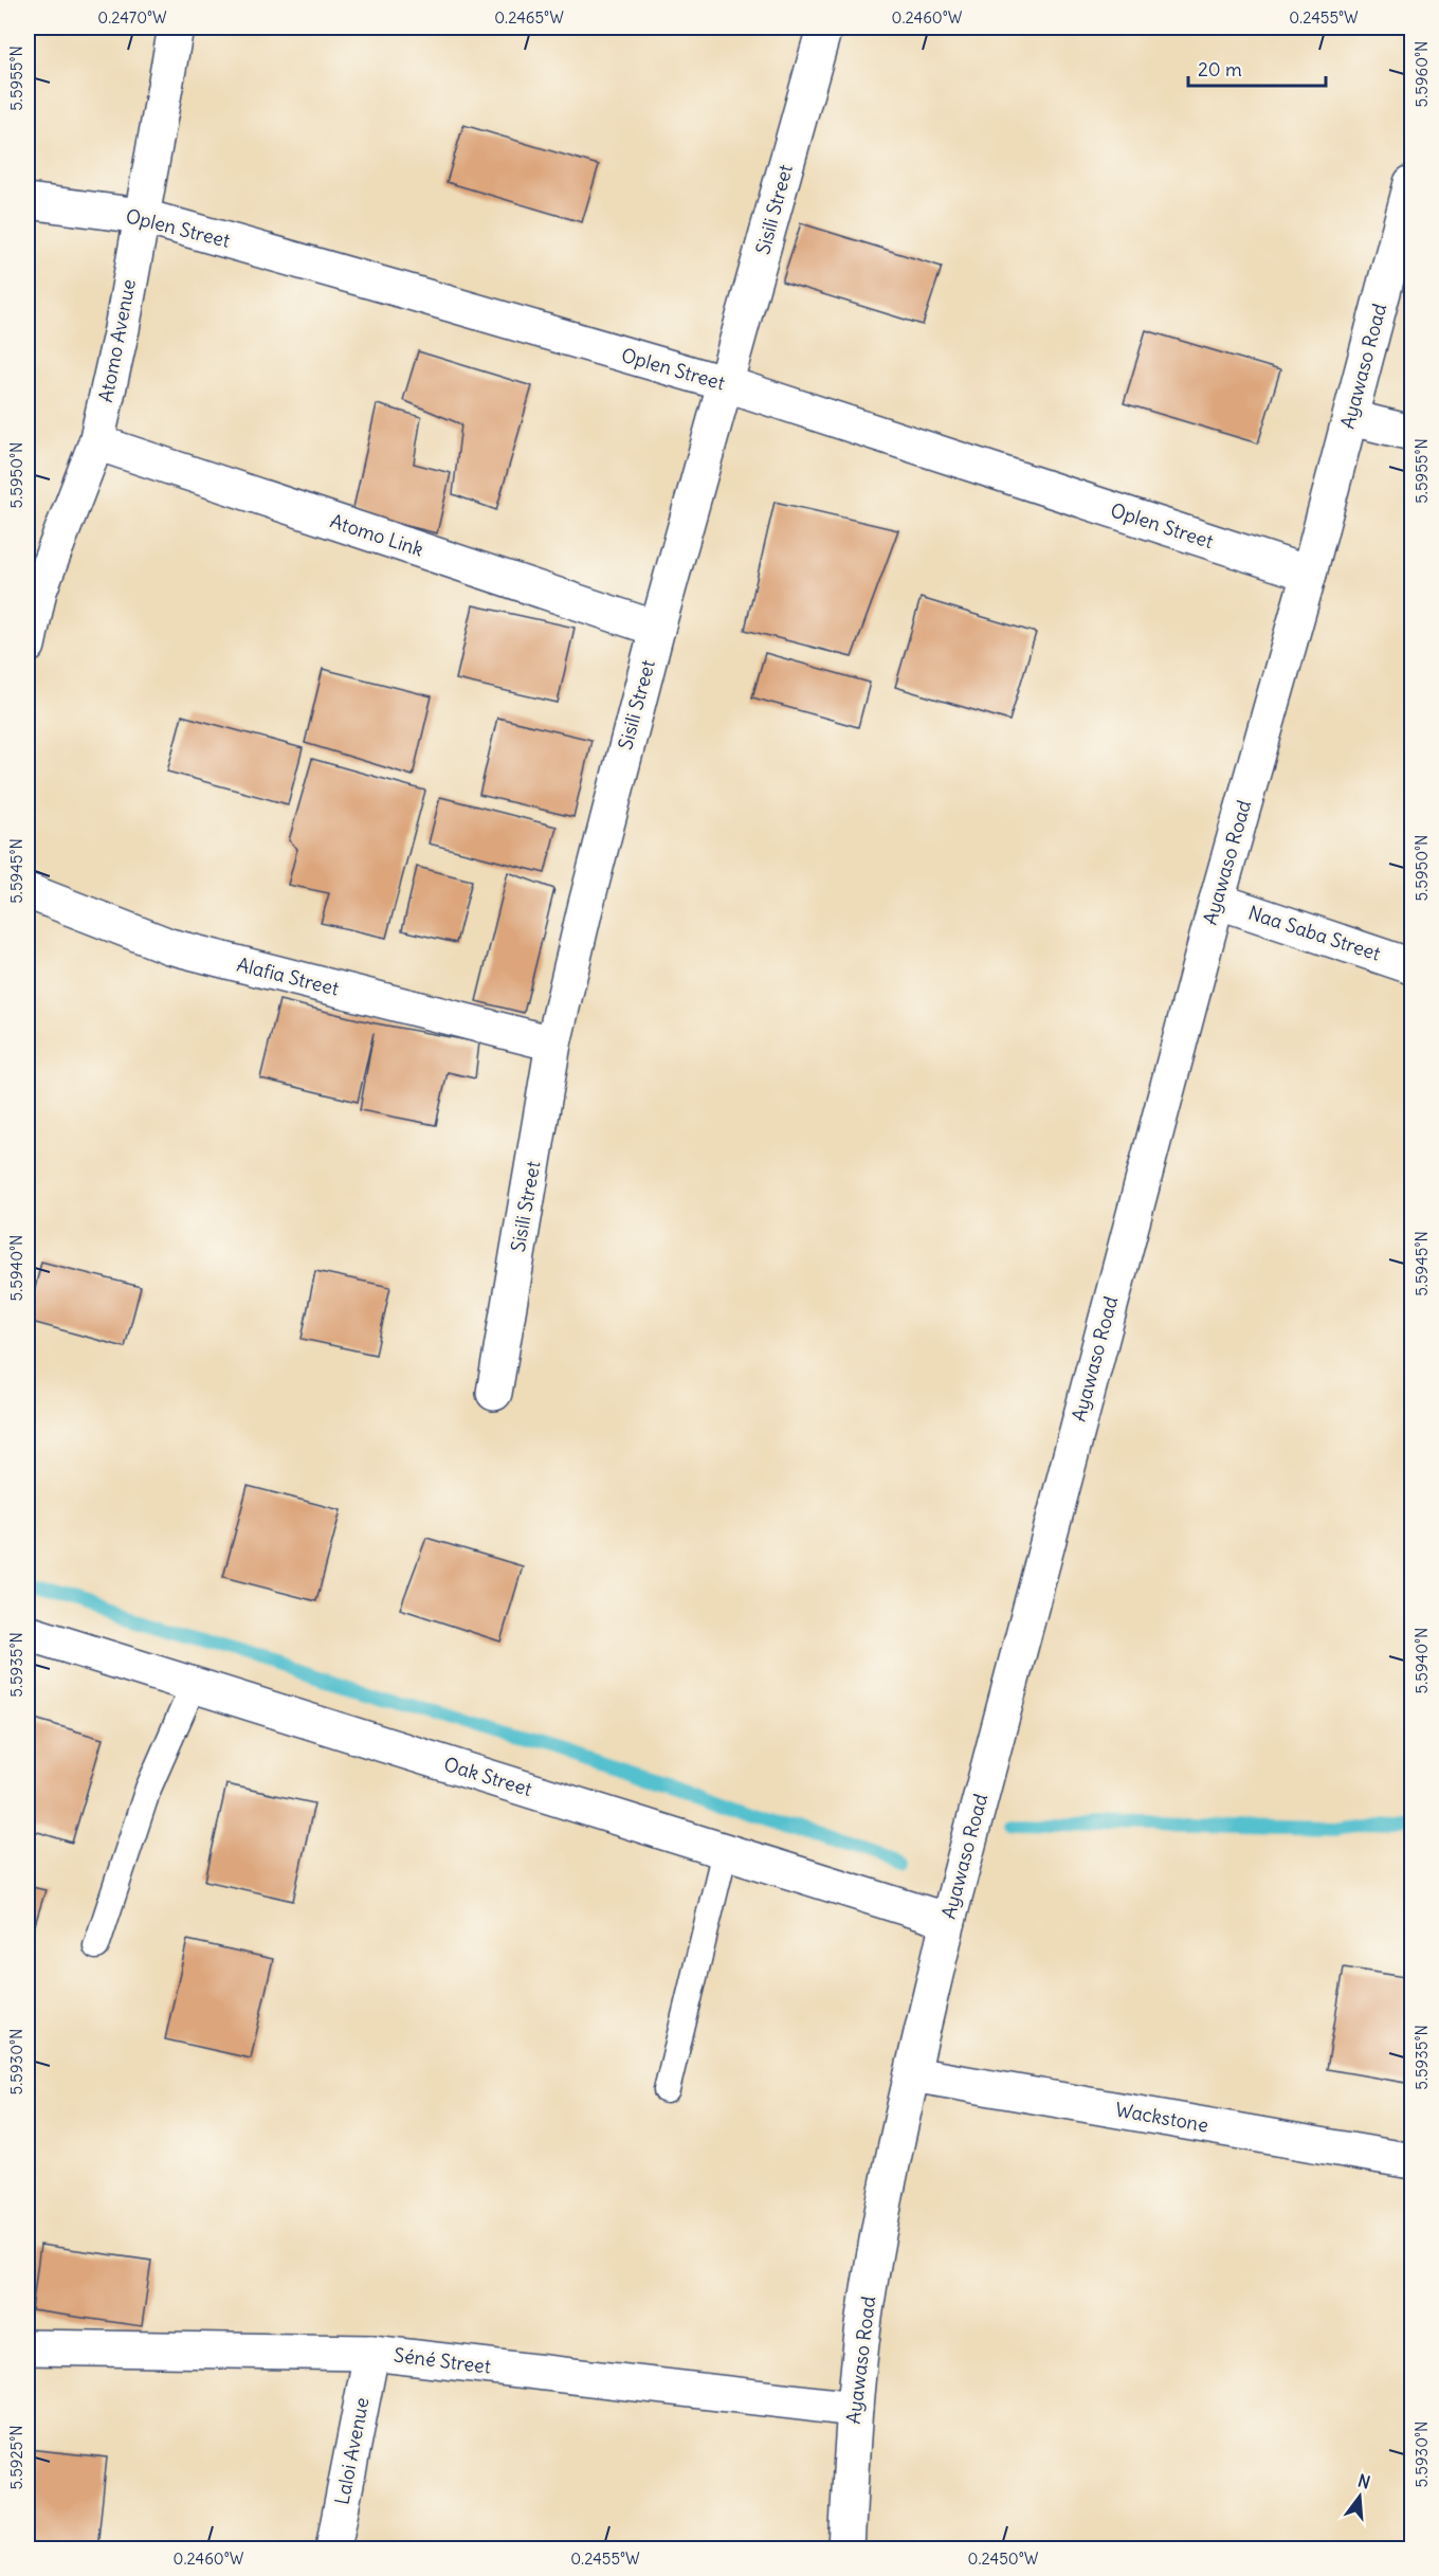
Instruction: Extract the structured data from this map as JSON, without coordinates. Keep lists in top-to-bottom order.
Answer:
{
  "streets": {
    "street": [
      "Sisili Street",
      "Oplen Street",
      "Atomo Avenue",
      "Ayawaso Road",
      "Atomo Link",
      "Naa Saba Street",
      "Alafia Street",
      "Oak Street",
      "Wackstone",
      "Séné Street",
      "Laloi Avenue"
    ]
  },
  "crossings": [
    ["Sisili Street", "Oplen Street"],
    ["Sisili Street", "Atomo Link"],
    ["Sisili Street", "Alafia Street"],
    ["Oplen Street", "Atomo Avenue"],
    ["Oplen Street", "Ayawaso Road"],
    ["Atomo Avenue", "Atomo Link"],
    ["Ayawaso Road", "Naa Saba Street"],
    ["Ayawaso Road", "Oak Street"],
    ["Ayawaso Road", "Wackstone"],
    ["Ayawaso Road", "Séné Street"],
    ["Séné Street", "Laloi Avenue"]
  ],
  "scale_bar": "20 m",
  "north": "top",
  "coordinates": [
    "0.2470°W",
    "0.2465°W",
    "0.2460°W",
    "0.2455°W",
    "5.5960°N",
    "5.5955°N",
    "5.5950°N",
    "5.5945°N",
    "5.5940°N",
    "5.5935°N",
    "5.5930°N",
    "5.5925°N",
    "0.2450°W"
  ]
}
